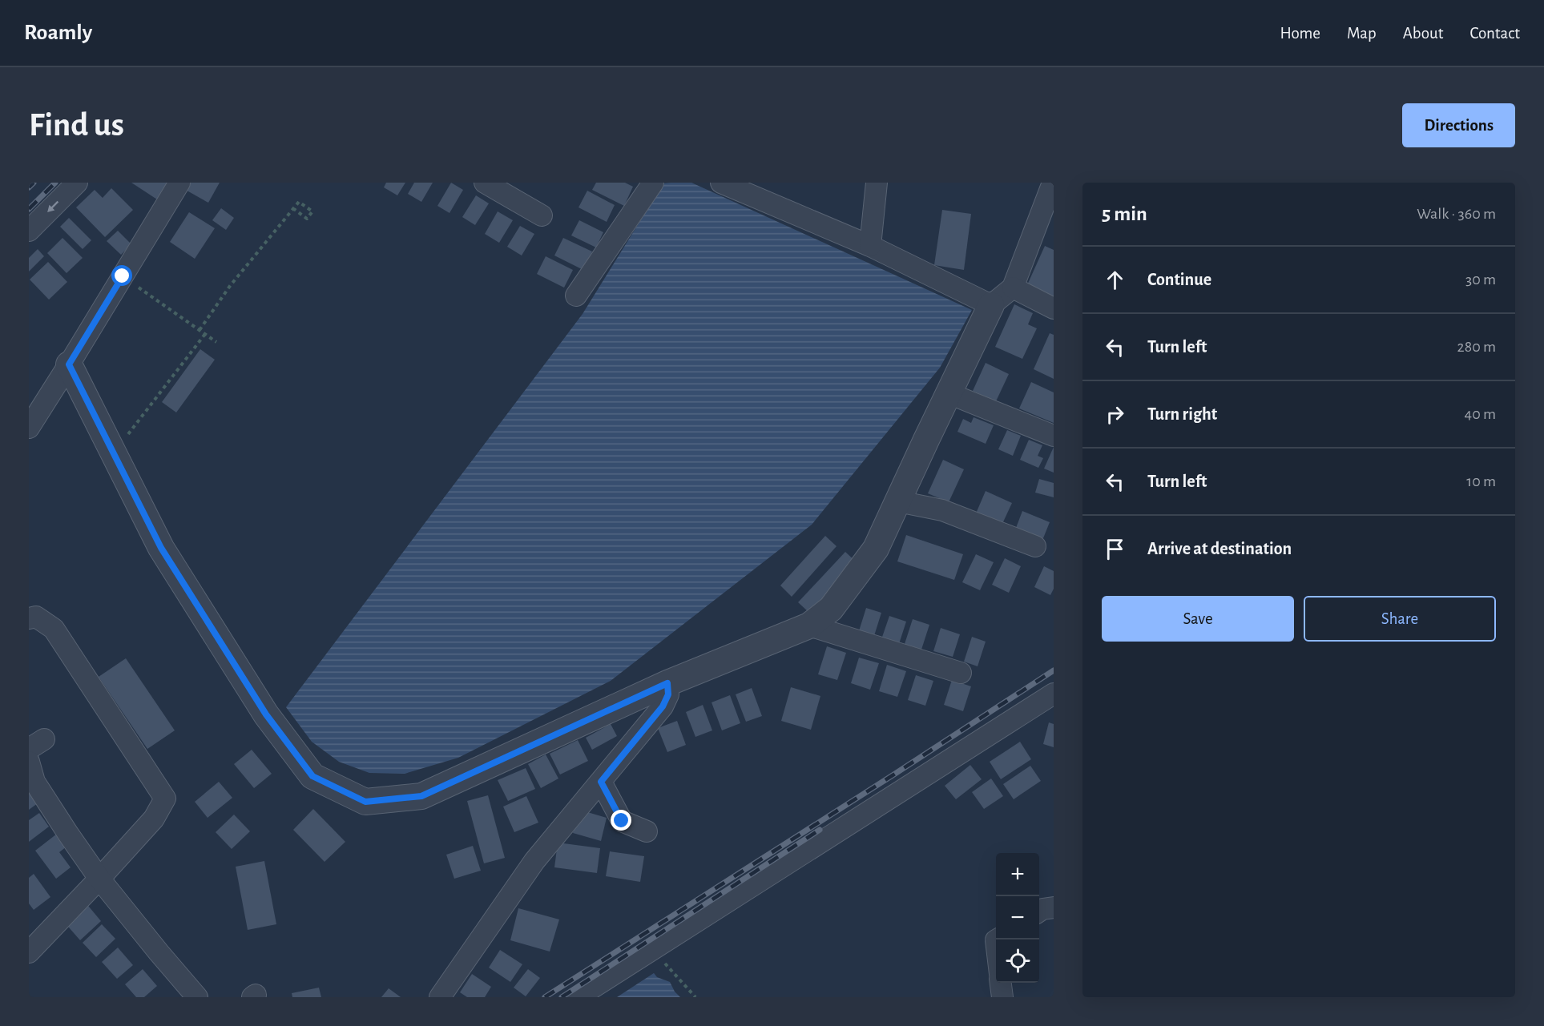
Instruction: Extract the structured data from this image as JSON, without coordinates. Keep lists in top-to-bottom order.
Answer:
{
  "page": {
    "header": "Roamly",
    "nav": [
      "Home",
      "Map",
      "About",
      "Contact"
    ],
    "buttons": [
      "Directions",
      ["Save", "Share"]
    ],
    "title": "Find us",
    "heading": ["5 min", "Walk · 360 m"],
    "list": [
      ["Continue", "30 m"],
      ["Turn left", "280 m"],
      ["Turn right", "40 m"],
      ["Turn left", "10 m"],
      "Arrive at destination"
    ],
    "map_buttons": ["+", "−"]
  }
}
